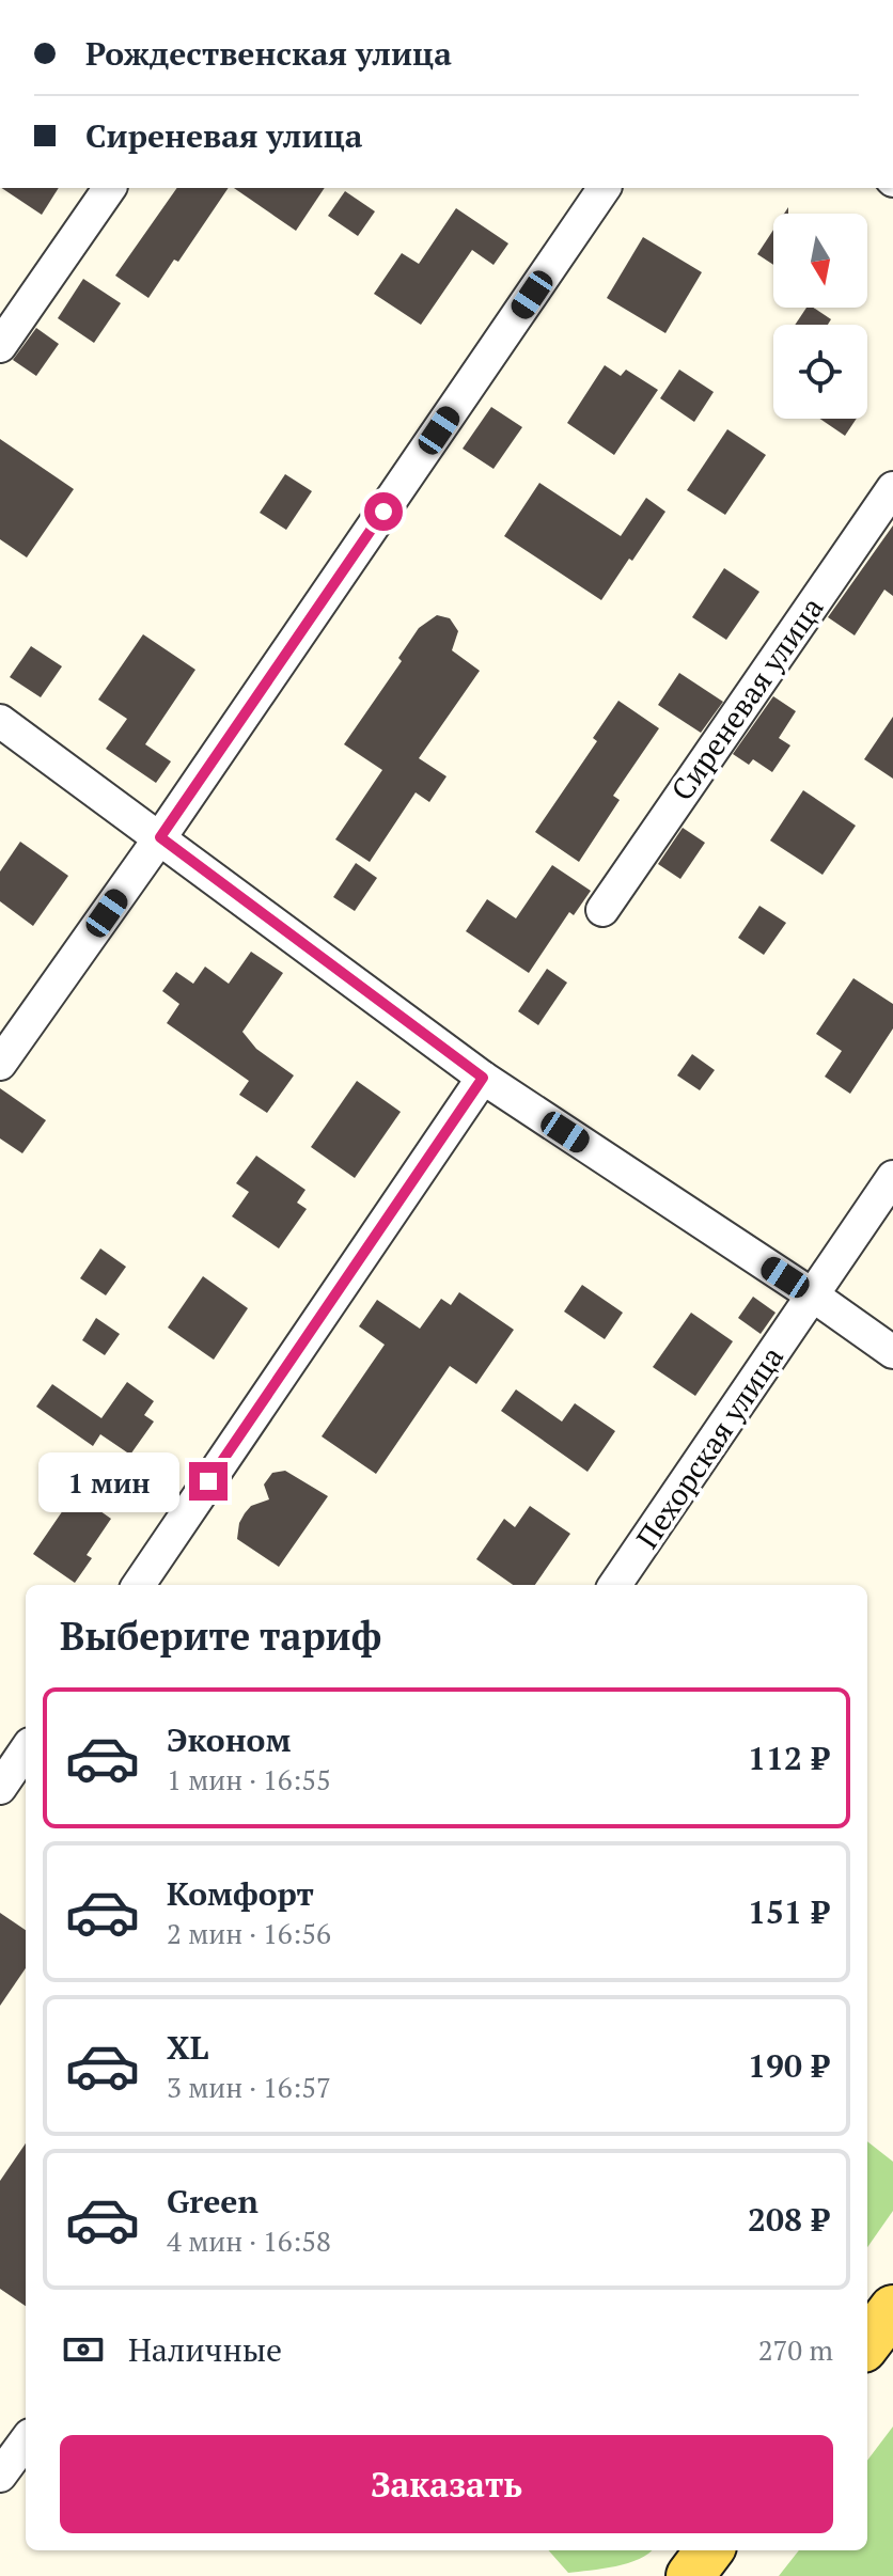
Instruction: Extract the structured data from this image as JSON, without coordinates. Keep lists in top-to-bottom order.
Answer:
{
  "streets": {
    "street": ["Сиреневая улица", "Пехорская улица"]
  },
  "north": "bottom",
  "page": {
    "banner": ["Рождественская улица", "Сиреневая улица"],
    "bubble": "1 мин",
    "heading": "Выберите тариф",
    "list": [
      {
        "name": "Эконом",
        "note": "1 мин · 16:55",
        "value": "112 ₽"
      },
      {
        "name": "Комфорт",
        "note": "2 мин · 16:56",
        "value": "151 ₽"
      },
      {
        "name": "XL",
        "note": "3 мин · 16:57",
        "value": "190 ₽"
      },
      {
        "name": "Green",
        "note": "4 мин · 16:58",
        "value": "208 ₽"
      }
    ],
    "pay": ["Наличные", "270 m"],
    "buttons": "Заказать"
  }
}
